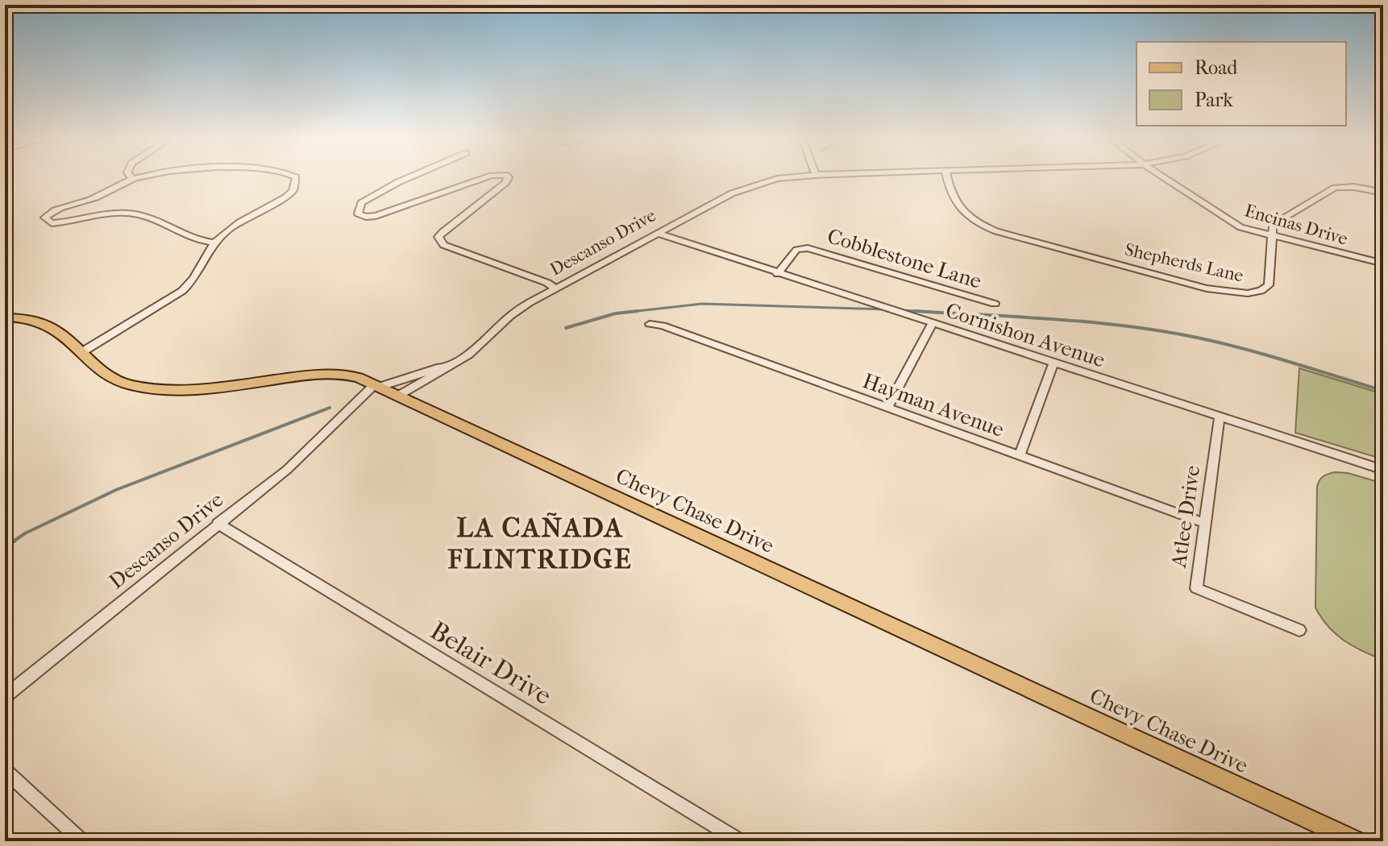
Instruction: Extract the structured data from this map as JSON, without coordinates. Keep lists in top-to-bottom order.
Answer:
{
  "streets": {
    "main road": ["Chevy Chase Drive"],
    "street": [
      "Encinas Drive",
      "Descanso Drive",
      "Cobblestone Lane",
      "Shepherds Lane",
      "Cornishon Avenue",
      "Hayman Avenue",
      "Atlee Drive",
      "Belair Drive"
    ]
  },
  "crossings": [
    ["Encinas Drive", "Shepherds Lane"],
    ["Descanso Drive", "Cornishon Avenue"],
    ["Descanso Drive", "Chevy Chase Drive"],
    ["Descanso Drive", "Belair Drive"],
    ["Cobblestone Lane", "Cornishon Avenue"],
    ["Cornishon Avenue", "Atlee Drive"],
    ["Hayman Avenue", "Atlee Drive"]
  ],
  "districts": ["LA CAÑADA FLINTRIDGE"],
  "legend": ["Road", "Park"]
}
